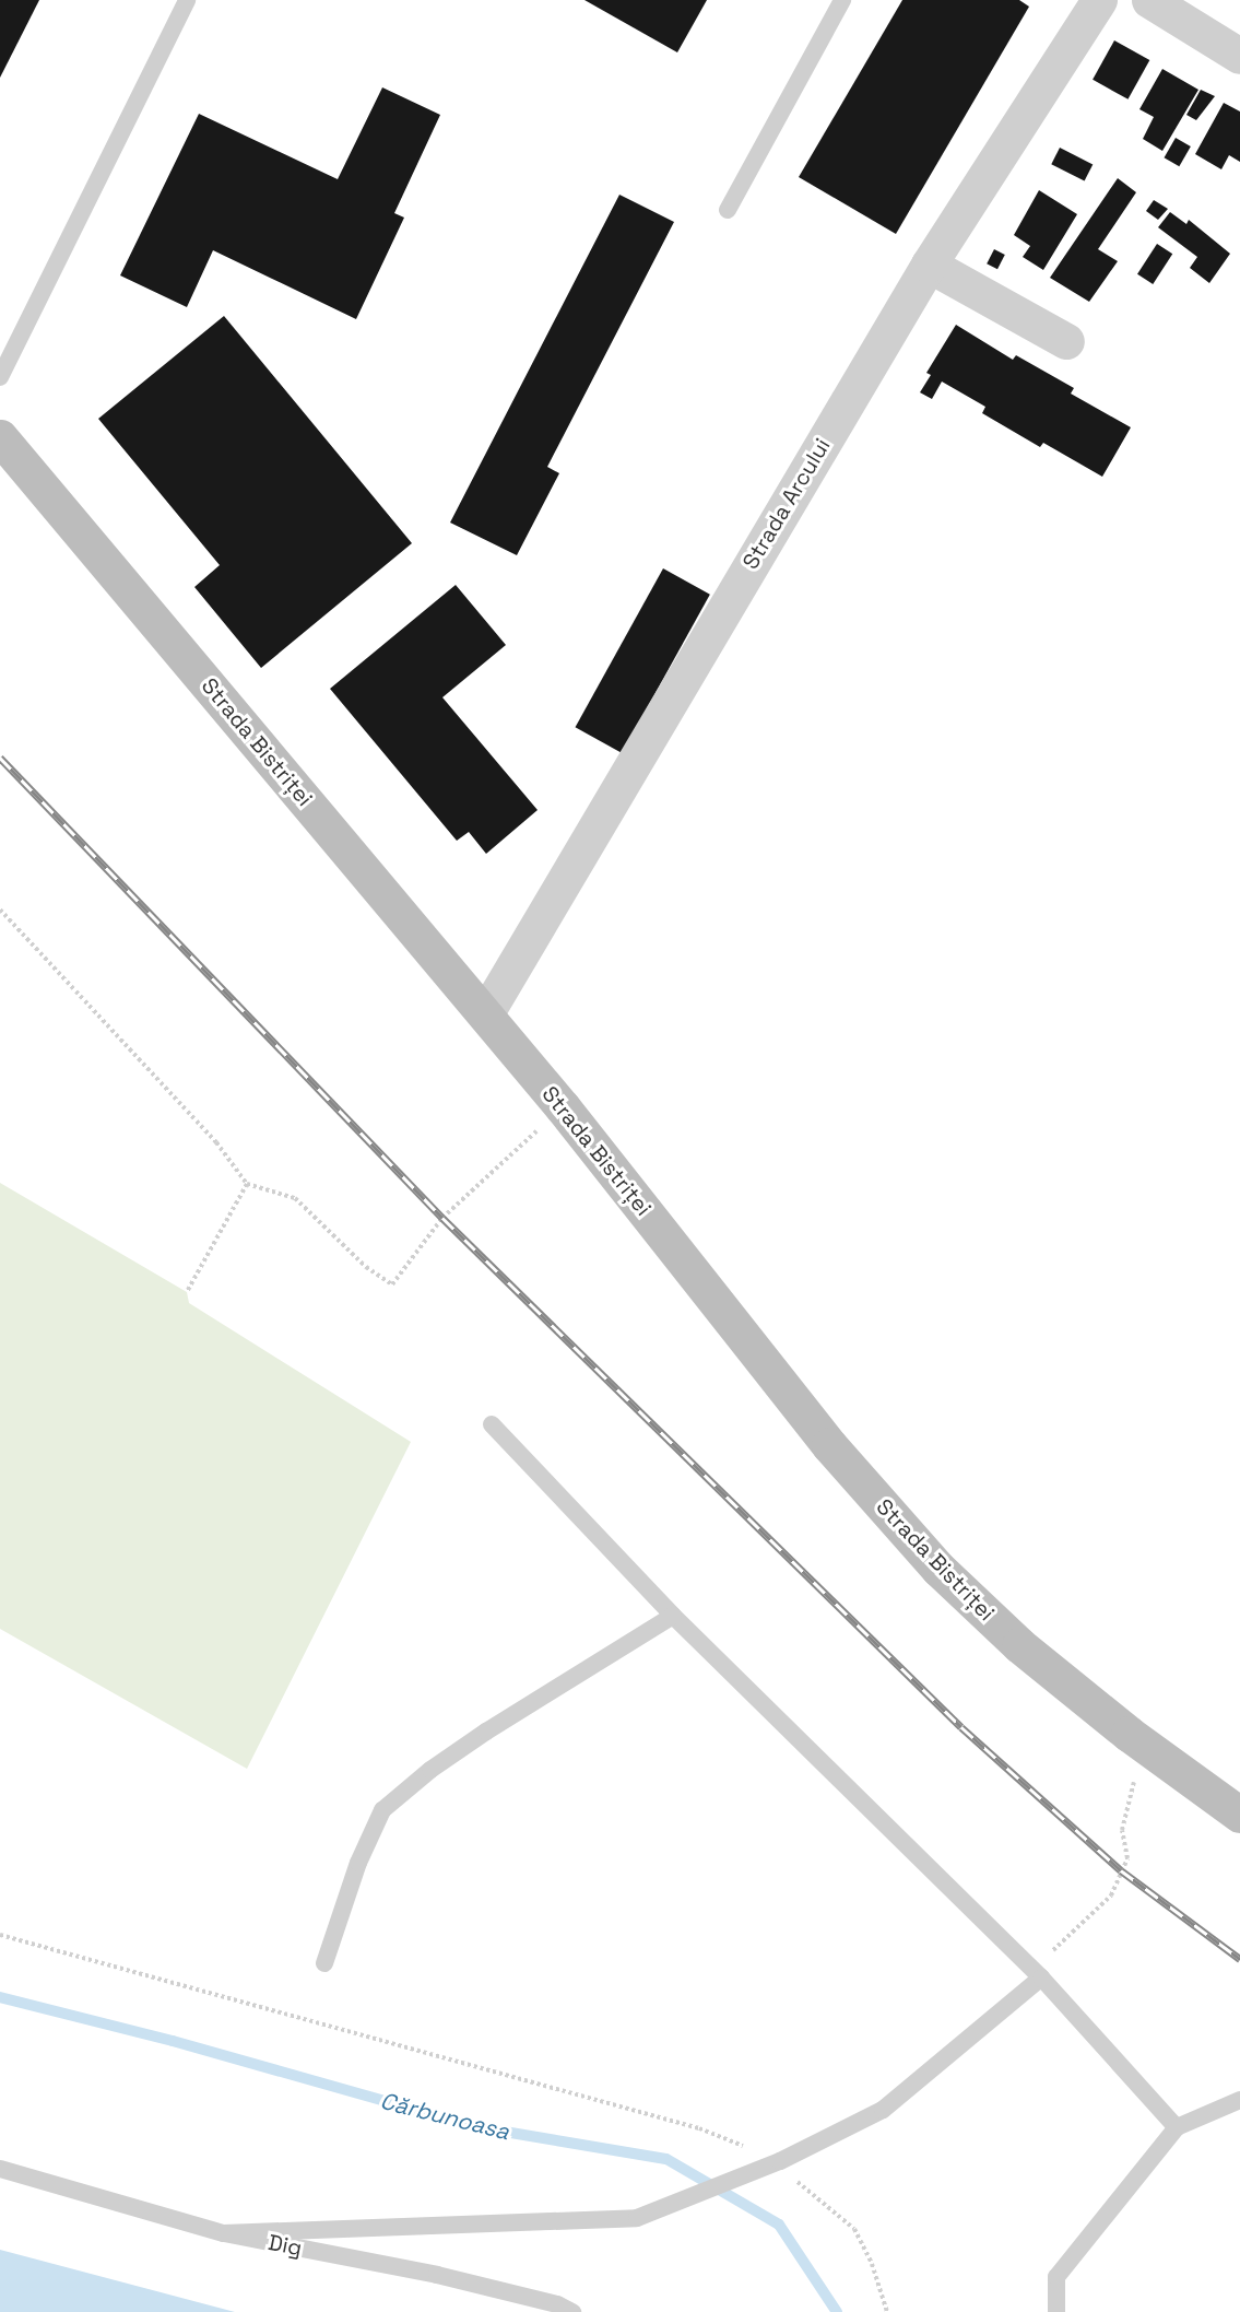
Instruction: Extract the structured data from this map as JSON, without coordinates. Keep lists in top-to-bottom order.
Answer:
{
  "streets": {
    "main road": ["Strada Bistriței"],
    "street": ["Strada Arcului"],
    "lane": ["Dig"]
  },
  "crossings": [
    ["Strada Arcului", "Strada Bistriței"]
  ],
  "water": ["Cărbunoasa"]
}
